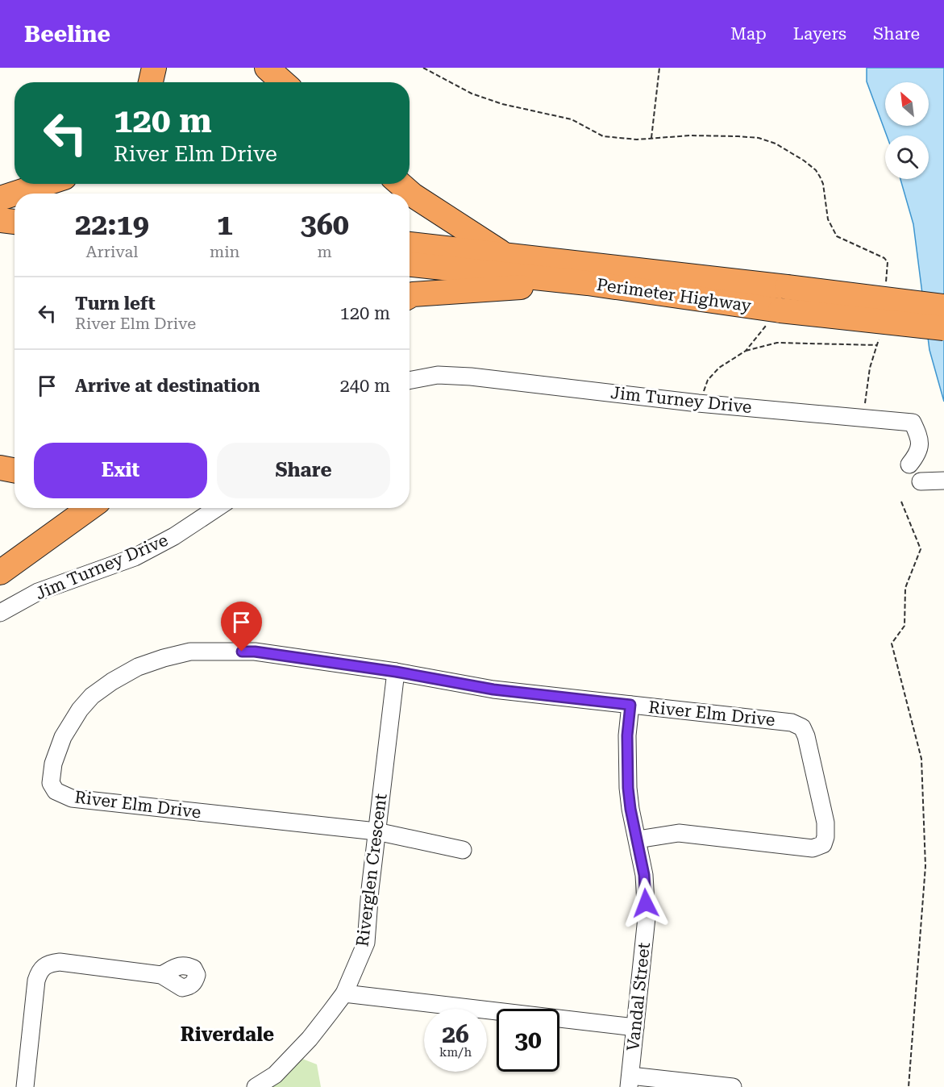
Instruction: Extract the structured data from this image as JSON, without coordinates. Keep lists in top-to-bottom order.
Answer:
{
  "streets": {
    "highway": ["Perimeter Highway"],
    "street": [
      "Jim Turney Drive",
      "River Elm Drive",
      "Riverglen Crescent",
      "Vandal Street"
    ]
  },
  "crossings": [
    ["River Elm Drive", "Riverglen Crescent"],
    ["River Elm Drive", "Vandal Street"]
  ],
  "districts": ["Riverdale"],
  "north": "top left",
  "page": {
    "header": "Beeline",
    "nav": ["Map", "Layers", "Share"],
    "turn": ["120 m", "River Elm Drive"],
    "eta": [
      "22:19",
      "Arrival",
      "1",
      "min",
      "360",
      "m"
    ],
    "list": [
      {
        "name": "Turn left",
        "note": "River Elm Drive",
        "value": "120 m"
      },
      {
        "name": "Arrive at destination",
        "value": "240 m"
      }
    ],
    "buttons": ["Exit", "Share"],
    "speed": "26 km/h",
    "limit": "30"
  }
}
